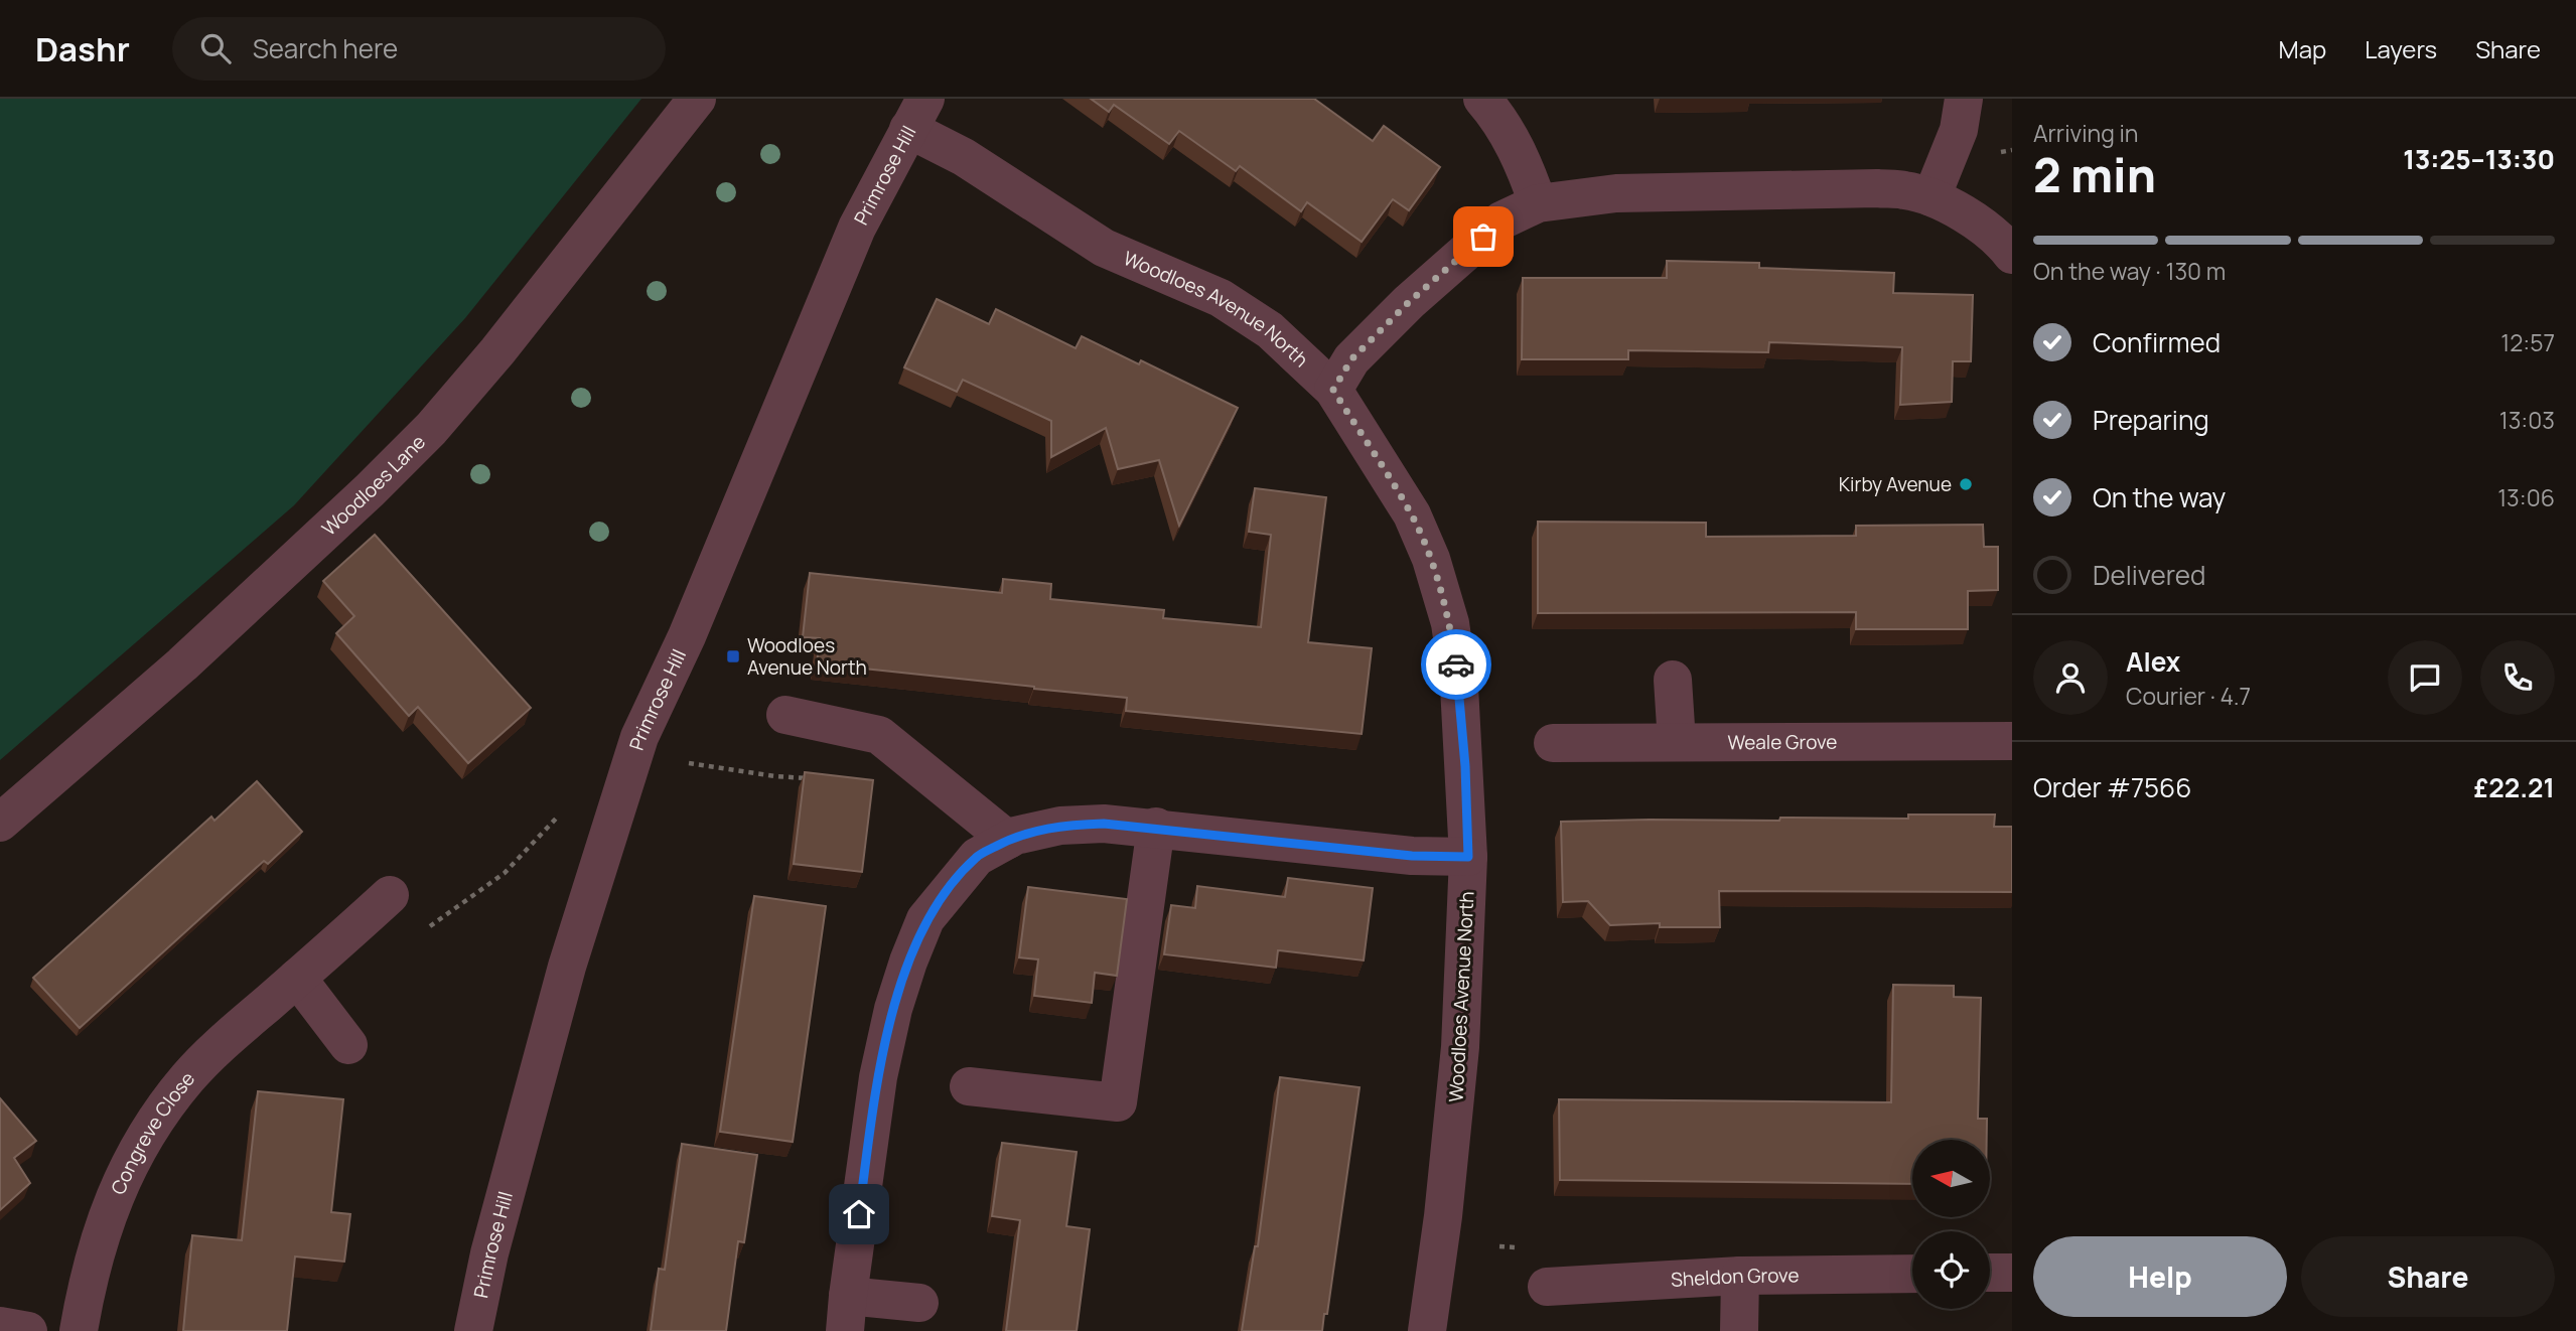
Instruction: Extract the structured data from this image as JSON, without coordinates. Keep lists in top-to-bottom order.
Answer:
{
  "streets": {
    "street": [
      "Primrose Hill",
      "Woodloes Avenue North",
      "Woodloes Lane",
      "Weale Grove",
      "Congreve Close",
      "Sheldon Grove"
    ]
  },
  "crossings": [
    ["Primrose Hill", "Woodloes Avenue North"]
  ],
  "places": {
    "other": ["Kirby Avenue"],
    "transit": ["Woodloes Avenue North"]
  },
  "north": "left",
  "page": {
    "header": "Dashr",
    "search": "Search here",
    "nav": ["Map", "Layers", "Share"],
    "heading": ["2 min", "Arriving in", "13:25–13:30"],
    "panel": [
      "Alex",
      "Courier · 4.7",
      "Order #7566",
      "£22.21"
    ],
    "bar": "On the way · 130 m",
    "list": [
      ["Confirmed", "12:57"],
      ["Preparing", "13:03"],
      ["On the way", "13:06"],
      "Delivered"
    ],
    "buttons": ["Help", "Share"]
  }
}
